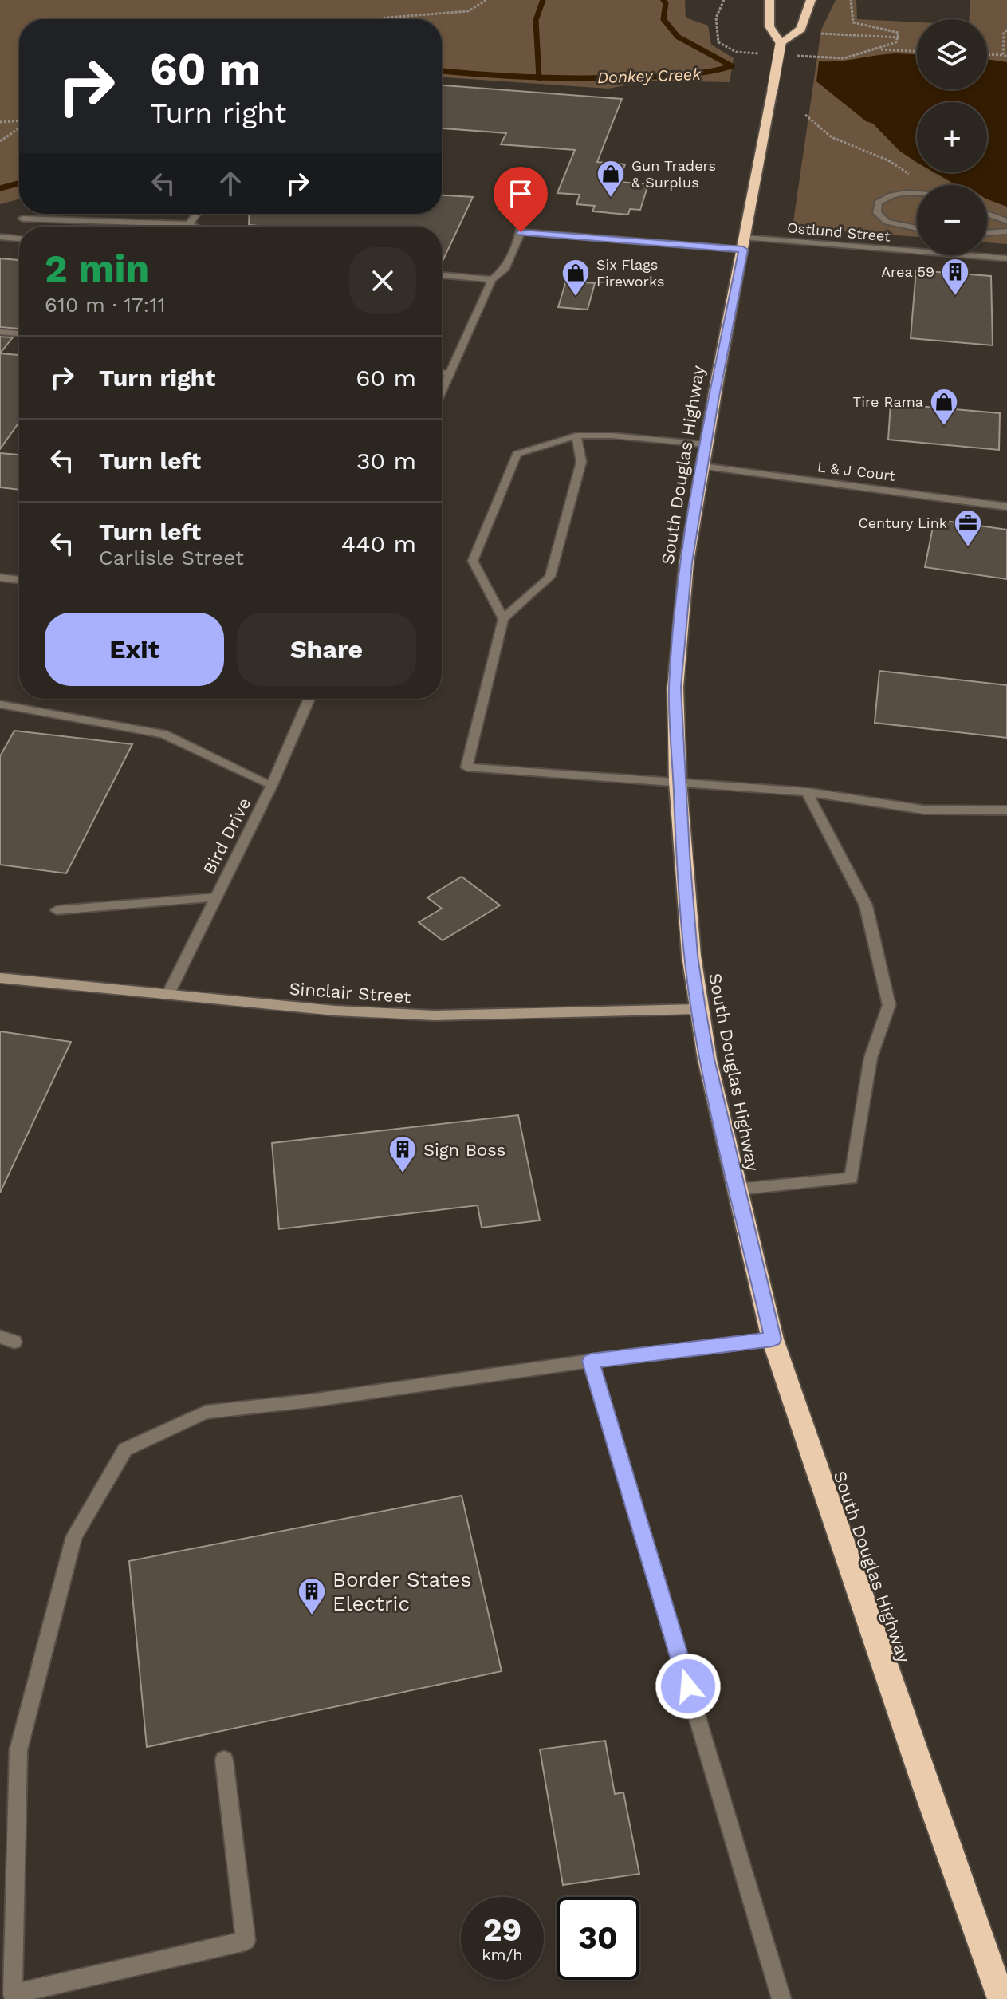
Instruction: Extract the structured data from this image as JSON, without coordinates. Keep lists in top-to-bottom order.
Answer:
{
  "streets": {
    "highway": ["South Douglas Highway"],
    "street": [
      "Ostlund Street",
      "L & J Court",
      "Bird Drive",
      "Sinclair Street"
    ]
  },
  "crossings": [
    ["Ostlund Street", "South Douglas Highway"],
    ["South Douglas Highway", "L & J Court"],
    ["South Douglas Highway", "Sinclair Street"],
    ["Bird Drive", "Sinclair Street"]
  ],
  "water": ["Donkey Creek"],
  "places": {
    "shop": ["Gun Traders & Surplus", "Six Flags Fireworks", "Tire Rama"],
    "building": ["Area 59", "Sign Boss", "Border States Electric"],
    "office": ["Century Link"]
  },
  "page": {
    "map_buttons": ["+", "−"],
    "turn": ["60 m", "Turn right"],
    "heading": ["2 min", "610 m · 17:11"],
    "list": [
      {
        "name": "Turn right",
        "value": "60 m"
      },
      {
        "name": "Turn left",
        "value": "30 m"
      },
      {
        "name": "Turn left",
        "note": "Carlisle Street",
        "value": "440 m"
      }
    ],
    "buttons": ["Exit", "Share"],
    "speed": "29 km/h",
    "limit": "30"
  }
}
